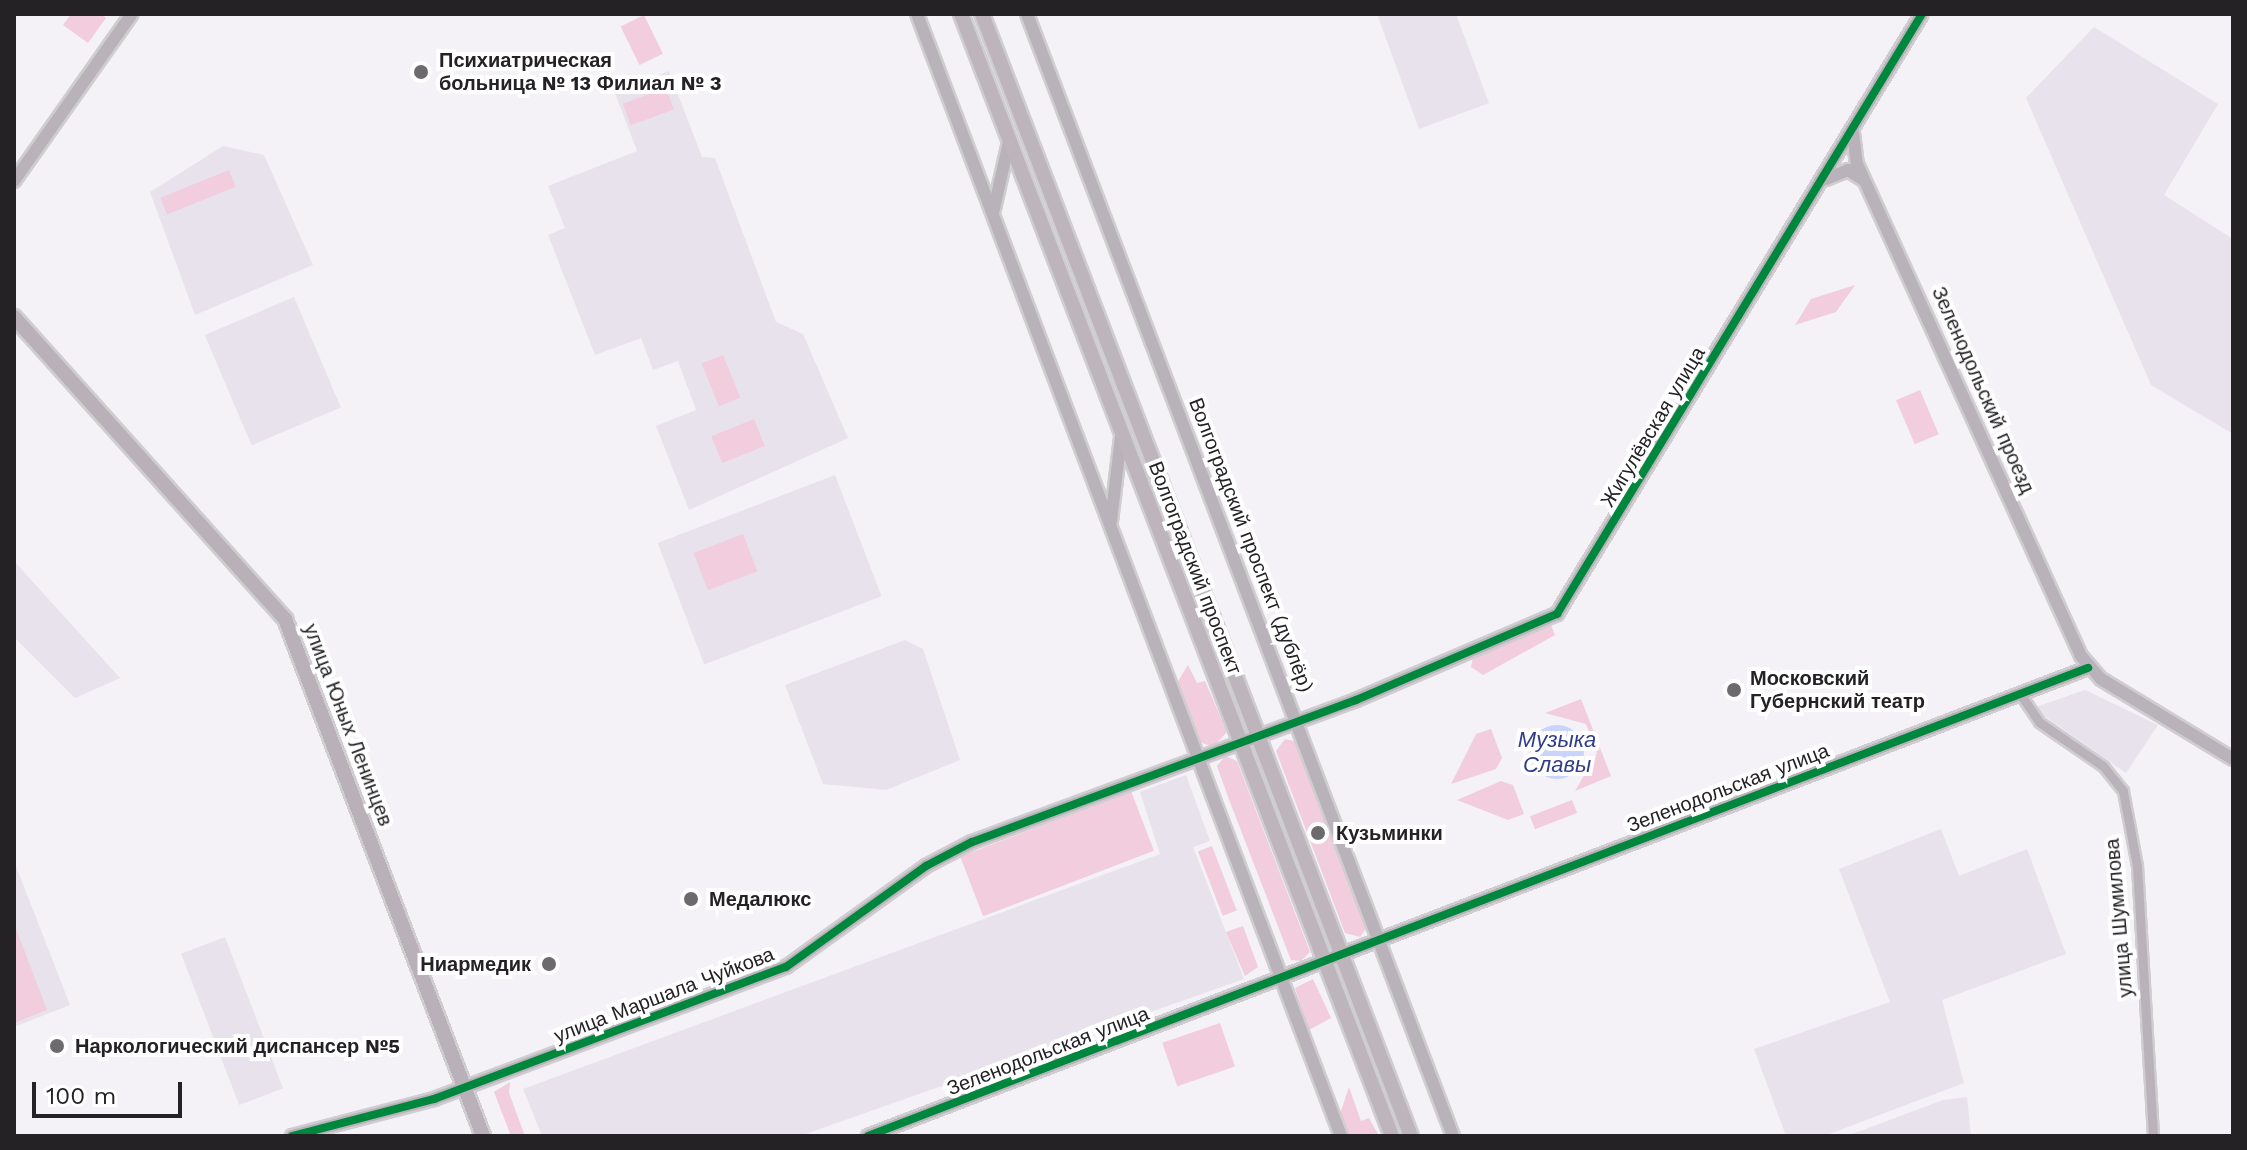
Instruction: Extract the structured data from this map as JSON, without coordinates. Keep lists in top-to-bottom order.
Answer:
{
  "streets": {
    "main road": ["Волгоградский проспект", "улица Юных Ленинцев"],
    "street": [
      "Зеленодольский проезд",
      "Жигулёвская улица",
      "Волгоградский проспект (дублёр)",
      "Зеленодольская улица",
      "улица Шумилова",
      "улица Маршала Чуйкова"
    ]
  },
  "crossings": [
    ["Зеленодольский проезд", "Жигулёвская улица"],
    ["Зеленодольский проезд", "Зеленодольская улица"],
    ["Жигулёвская улица", "Волгоградский проспект (дублёр)"],
    ["Жигулёвская улица", "Волгоградский проспект"],
    ["Жигулёвская улица", "улица Маршала Чуйкова"],
    ["Волгоградский проспект (дублёр)", "Зеленодольская улица"],
    ["Волгоградский проспект", "Зеленодольская улица"],
    ["Волгоградский проспект", "улица Маршала Чуйкова"],
    ["улица Юных Ленинцев", "улица Маршала Чуйкова"],
    ["Зеленодольская улица", "улица Шумилова"]
  ],
  "water": ["Музыка Славы"],
  "places": [
    "Психиатрическая больница № 13 Филиал № 3",
    "Московский Губернский театр",
    "Кузьминки",
    "Медалюкс",
    "Ниармедик",
    "Наркологический диспансер №5"
  ],
  "scale_bar": "100 m"
}
